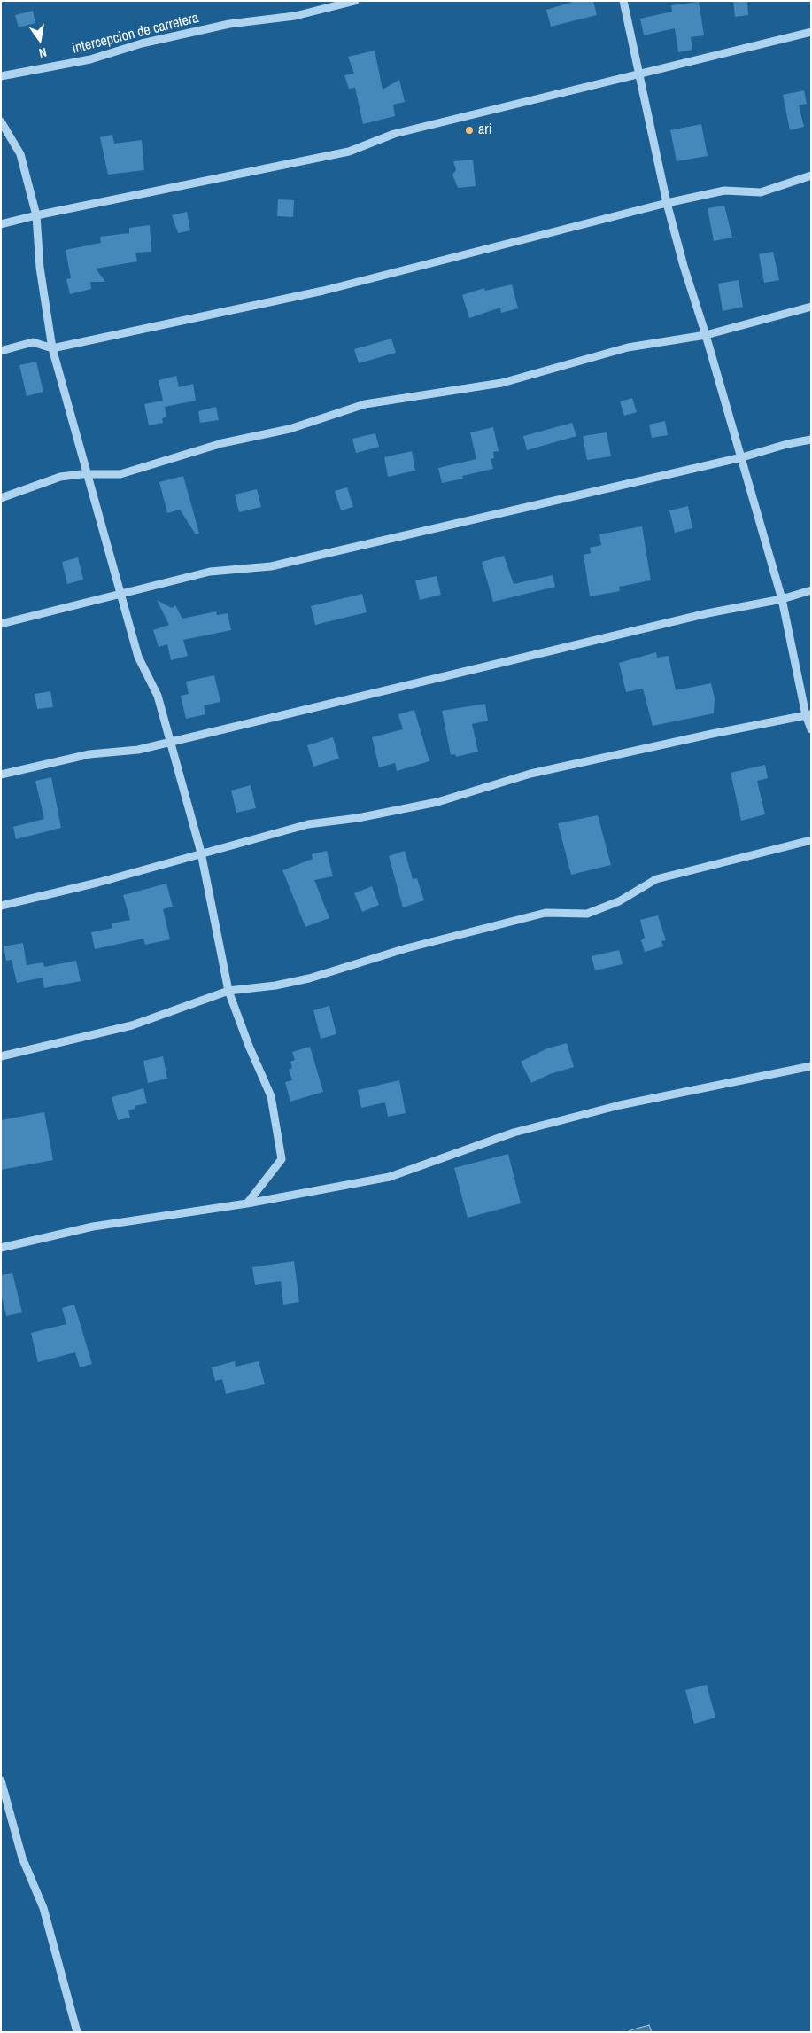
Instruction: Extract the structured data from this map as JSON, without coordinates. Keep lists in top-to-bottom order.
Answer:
{
  "streets": {
    "street": ["intercepcion de carretera"]
  },
  "places": ["ari"],
  "north": "bottom"
}
